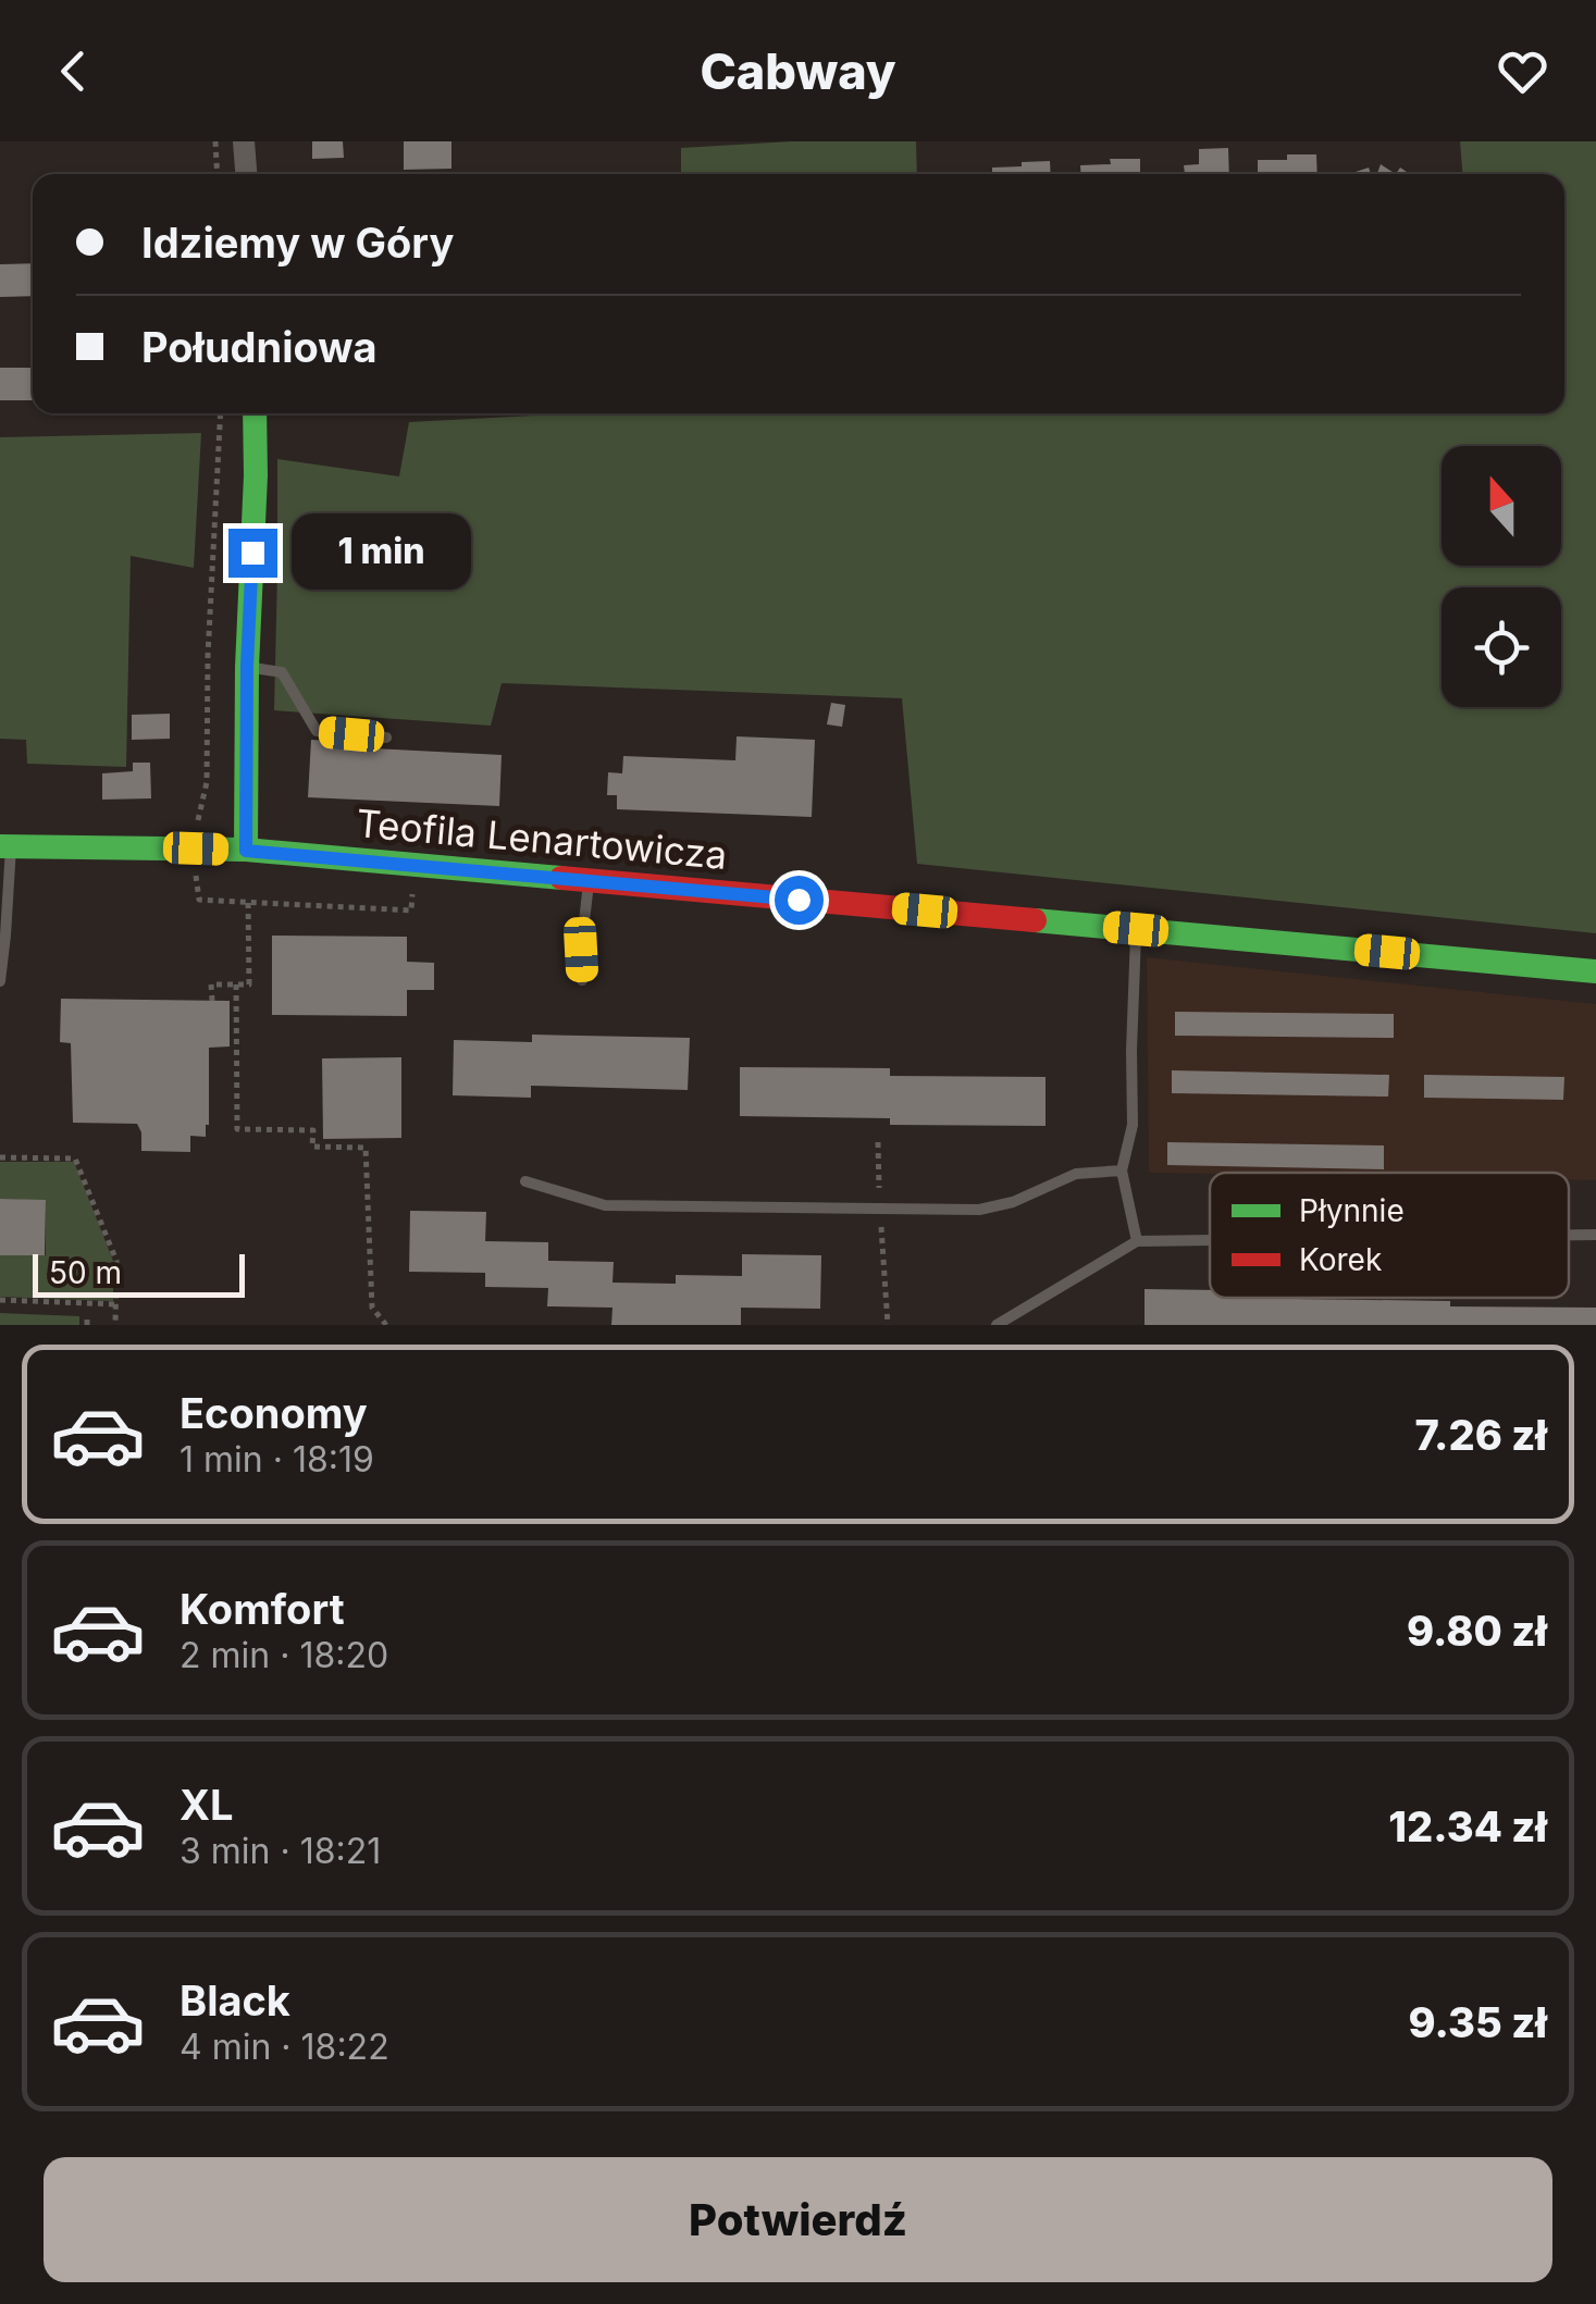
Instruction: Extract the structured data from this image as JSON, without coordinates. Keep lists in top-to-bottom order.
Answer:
{
  "streets": {
    "street": ["Teofila Lenartowicza"]
  },
  "legend": ["Płynnie", "Korek"],
  "scale_bar": "50 m",
  "north": "top",
  "page": {
    "header": "Cabway",
    "banner": ["Idziemy w Góry", "Południowa"],
    "bubble": "1 min",
    "scale": "50 m",
    "list": [
      {
        "name": "Economy",
        "note": "1 min · 18:19",
        "value": "7.26 zł"
      },
      {
        "name": "Komfort",
        "note": "2 min · 18:20",
        "value": "9.80 zł"
      },
      {
        "name": "XL",
        "note": "3 min · 18:21",
        "value": "12.34 zł"
      },
      {
        "name": "Black",
        "note": "4 min · 18:22",
        "value": "9.35 zł"
      }
    ],
    "buttons": "Potwierdź"
  }
}
